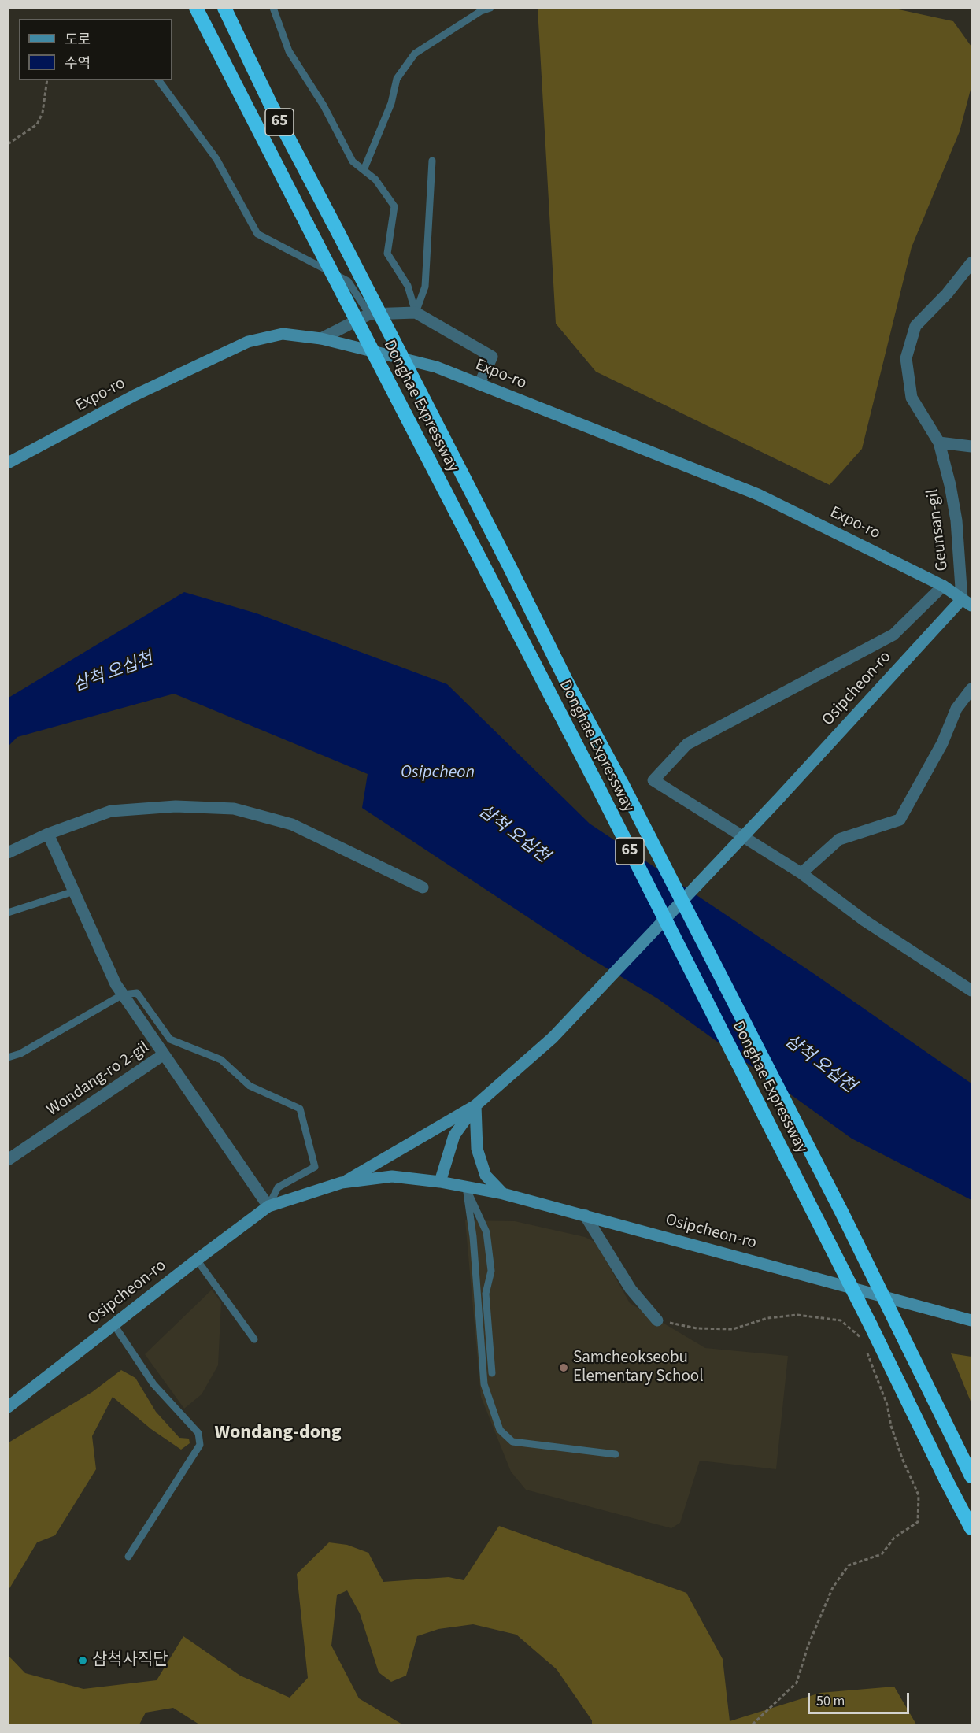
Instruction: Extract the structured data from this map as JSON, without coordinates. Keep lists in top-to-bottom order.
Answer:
{
  "streets": {
    "highway": ["65", "Donghae Expressway"],
    "street": [
      "Expo-ro",
      "Geunsan-gil",
      "Osipcheon-ro",
      "Wondang-ro 2-gil"
    ]
  },
  "crossings": [
    ["Expo-ro", "Geunsan-gil"],
    ["Expo-ro", "Osipcheon-ro"],
    ["Geunsan-gil", "Osipcheon-ro"]
  ],
  "districts": ["Wondang-dong"],
  "water": ["삼척 오십천", "Osipcheon"],
  "places": ["Samcheokseobu Elementary School", "삼척사직단"],
  "legend": ["도로", "수역"],
  "scale_bar": "50 m"
}
